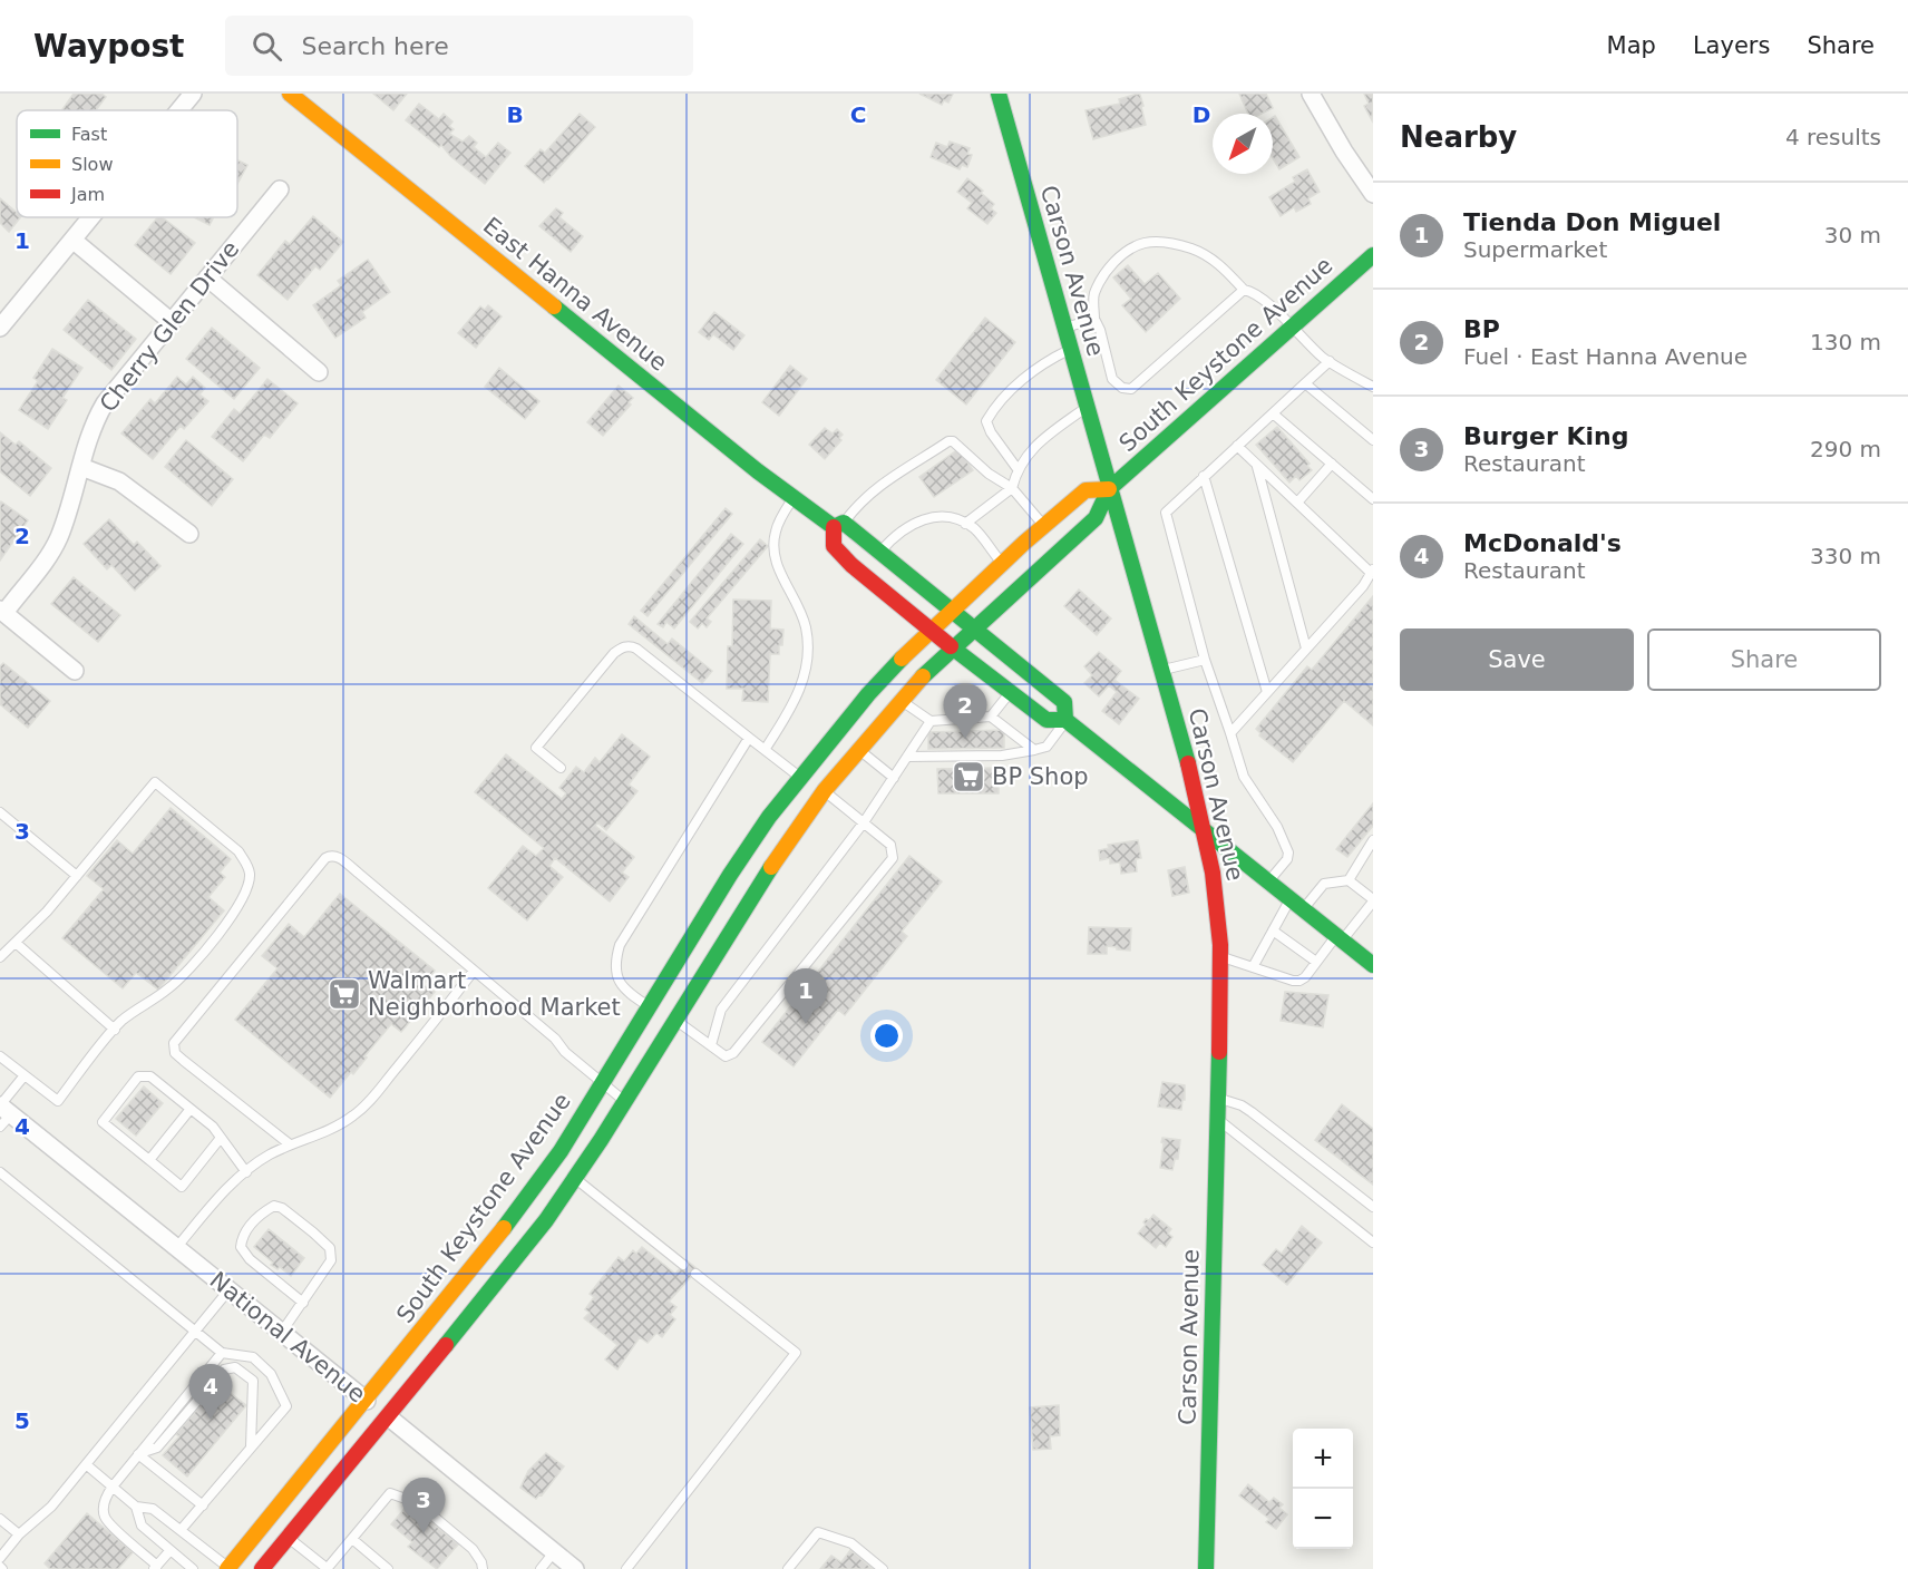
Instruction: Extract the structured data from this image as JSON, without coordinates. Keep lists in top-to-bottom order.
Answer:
{
  "streets": {
    "main road": [
      "Carson Avenue",
      "East Hanna Avenue",
      "South Keystone Avenue",
      "National Avenue"
    ],
    "street": ["Cherry Glen Drive"]
  },
  "crossings": [
    ["Carson Avenue", "East Hanna Avenue"],
    ["Carson Avenue", "South Keystone Avenue"],
    ["East Hanna Avenue", "South Keystone Avenue"],
    ["South Keystone Avenue", "National Avenue"]
  ],
  "places": {
    "supermarket": ["BP Shop", "Walmart Neighborhood Market"]
  },
  "legend": ["Fast", "Slow", "Jam"],
  "north": "bottom left",
  "page": {
    "header": "Waypost",
    "search": "Search here",
    "nav": ["Map", "Layers", "Share"],
    "heading": ["Nearby", "4 results"],
    "list": [
      {
        "mark": "1",
        "name": "Tienda Don Miguel",
        "note": "Supermarket",
        "value": "30 m"
      },
      {
        "mark": "2",
        "name": "BP",
        "note": "Fuel · East Hanna Avenue",
        "value": "130 m"
      },
      {
        "mark": "3",
        "name": "Burger King",
        "note": "Restaurant",
        "value": "290 m"
      },
      {
        "mark": "4",
        "name": "McDonald's",
        "note": "Restaurant",
        "value": "330 m"
      }
    ],
    "buttons": ["Save", "Share"],
    "pins": [
      "2",
      "1",
      "4",
      "3"
    ],
    "map_buttons": ["+", "−"]
  },
  "grid": {
    "columns": ["B", "C", "D"],
    "rows": [
      "1",
      "2",
      "3",
      "4",
      "5"
    ]
  }
}
